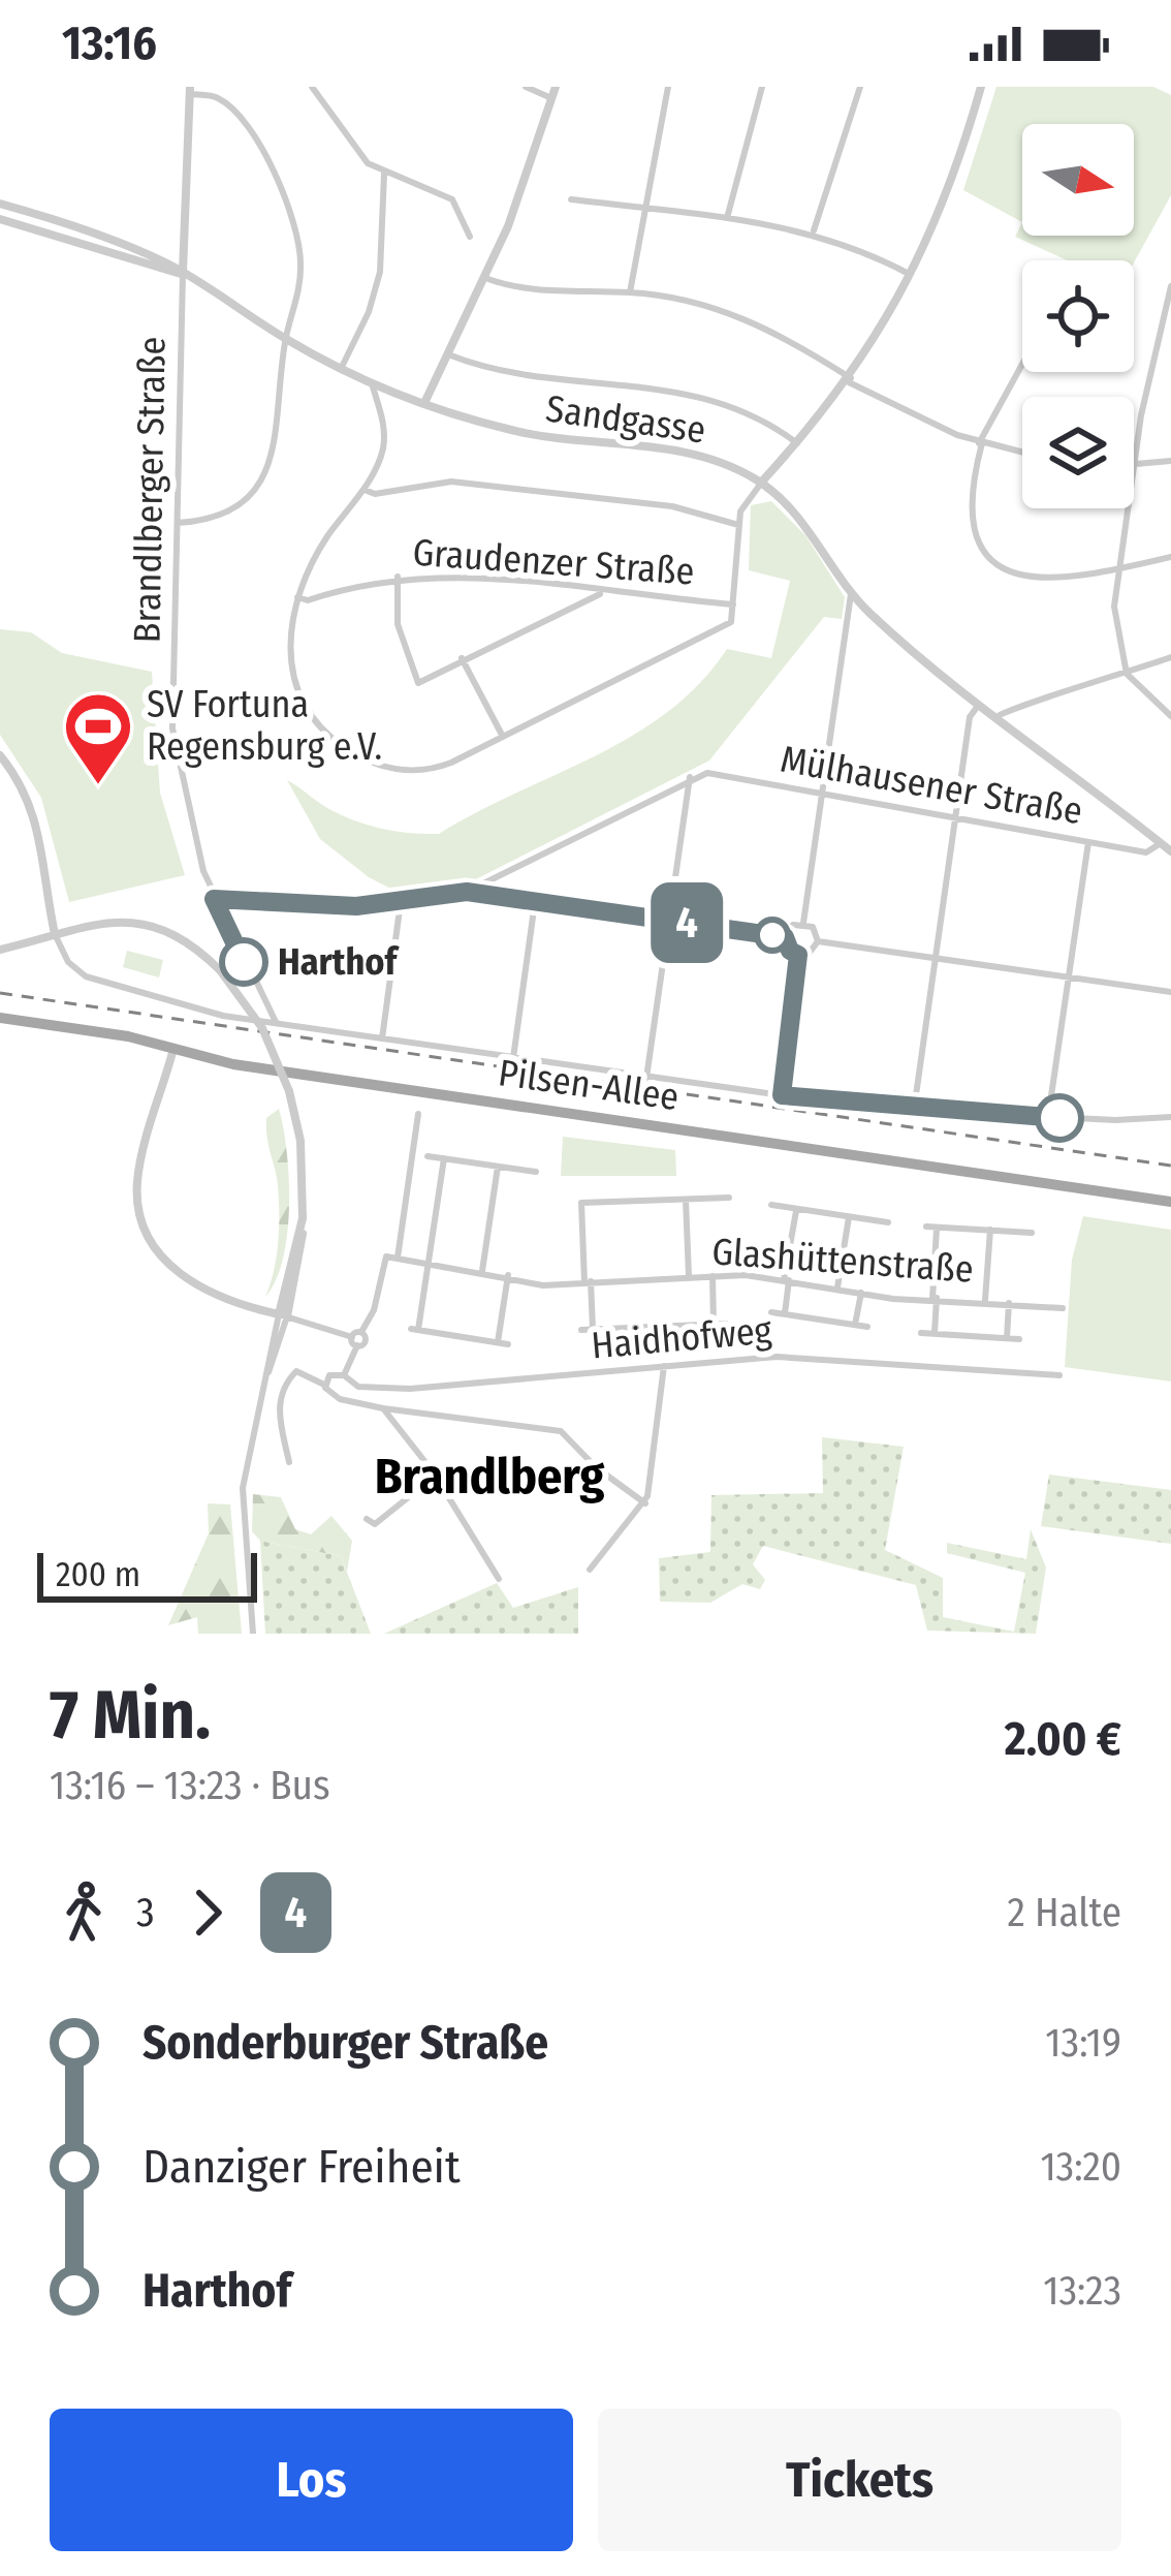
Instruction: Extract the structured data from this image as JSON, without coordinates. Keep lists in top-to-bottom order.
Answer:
{
  "streets": {
    "main road": ["Pilsen-Allee"],
    "street": [
      "Sandgasse",
      "Brandlberger Straße",
      "Graudenzer Straße",
      "Mülhausener Straße",
      "Glashüttenstraße",
      "Haidhofweg"
    ]
  },
  "crossings": [
    ["Sandgasse", "Brandlberger Straße"],
    ["Sandgasse", "Mülhausener Straße"]
  ],
  "districts": ["Brandlberg"],
  "places": {
    "sports": ["SV Fortuna Regensburg e.V."],
    "other": ["Harthof"]
  },
  "lines": ["bus line 4"],
  "scale_bar": "200 m",
  "north": "right",
  "page": {
    "status": "13:16",
    "on_map": "4",
    "scale": "200 m",
    "heading": ["7 Min.", "13:16 – 13:23 · Bus", "2.00 €"],
    "legs": ["3", "4", "2 Halte"],
    "list": [
      {
        "name": "Sonderburger Straße",
        "value": "13:19"
      },
      {
        "name": "Danziger Freiheit",
        "value": "13:20"
      },
      {
        "name": "Harthof",
        "value": "13:23"
      }
    ],
    "buttons": ["Los", "Tickets"]
  }
}
